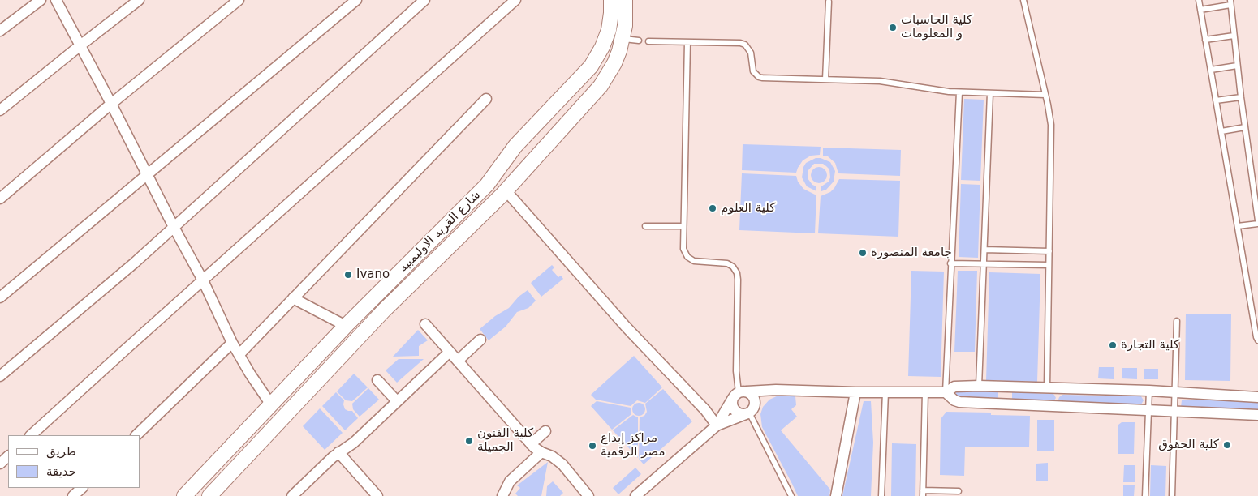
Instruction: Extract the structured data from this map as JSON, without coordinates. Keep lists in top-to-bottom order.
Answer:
{
  "streets": {
    "main road": ["شارع القريه الاوليمبيه"]
  },
  "places": [
    "كلية الحاسبات و المعلومات",
    "كلية العلوم",
    "جامعة المنصورة",
    "Ivano",
    "كلية التجارة",
    "كلية الفنون الجميلة",
    "كلية الحقوق",
    "مراكز إبداع مصر الرقمية"
  ],
  "legend": ["طريق", "حديقة"]
}
